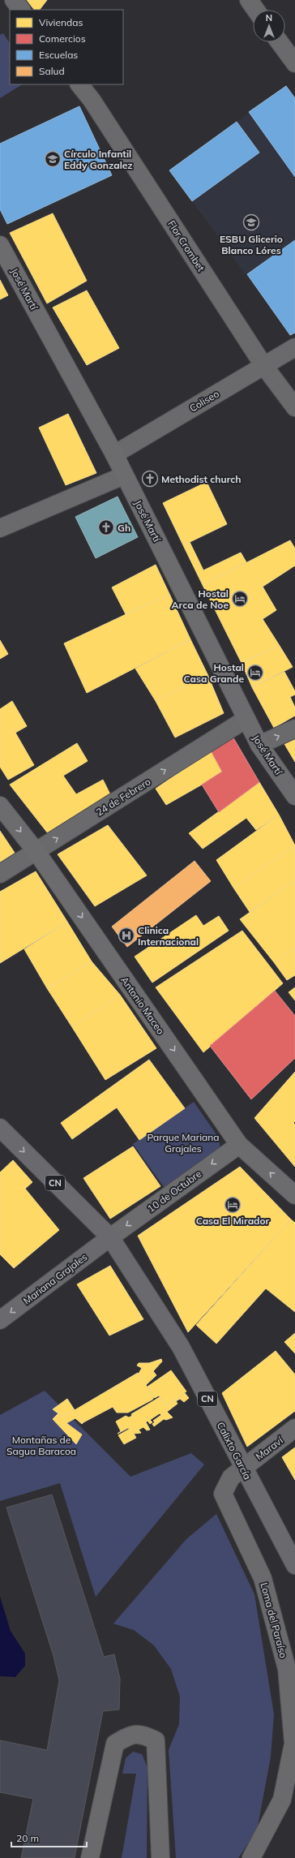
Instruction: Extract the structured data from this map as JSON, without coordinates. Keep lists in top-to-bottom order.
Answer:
{
  "streets": {
    "main road": [
      "José Martí",
      "Antonio Maceo",
      "CN",
      "10 de Octubre",
      "Mariana Grajales",
      "Calixto García"
    ],
    "street": [
      "Flor Crombet",
      "Coliseo",
      "24 de Febrero",
      "Maraví",
      "Loma del Paraíso"
    ]
  },
  "crossings": [
    ["Flor Crombet", "Coliseo"],
    ["José Martí", "Coliseo"],
    ["José Martí", "24 de Febrero"],
    ["24 de Febrero", "Antonio Maceo"],
    ["Antonio Maceo", "10 de Octubre"],
    ["CN", "10 de Octubre"],
    ["CN", "Mariana Grajales"],
    ["CN", "Calixto García"],
    ["10 de Octubre", "Mariana Grajales"],
    ["10 de Octubre", "Calixto García"],
    ["Mariana Grajales", "Calixto García"],
    ["Maraví", "Calixto García"],
    ["Maraví", "Loma del Paraíso"],
    ["Calixto García", "Loma del Paraíso"]
  ],
  "one_way": ["24 de Febrero", "10 de Octubre", "Mariana Grajales"],
  "parks": ["Parque Mariana Grajales", "Montañas de Sagua Baracoa"],
  "places": {
    "school or university": ["Círculo Infantil Eddy Gonzalez", "ESBU Glicerio Blanco Lóres"],
    "church": ["Methodist church", "Gh"],
    "hotel": ["Hostal Arca de Noe", "Hostal Casa Grande", "Casa El Mirador"],
    "hospital": ["Clinica Internacional"]
  },
  "legend": [
    "Viviendas",
    "Comercios",
    "Escuelas",
    "Salud"
  ],
  "scale_bar": "20 m",
  "north": "top"
}
